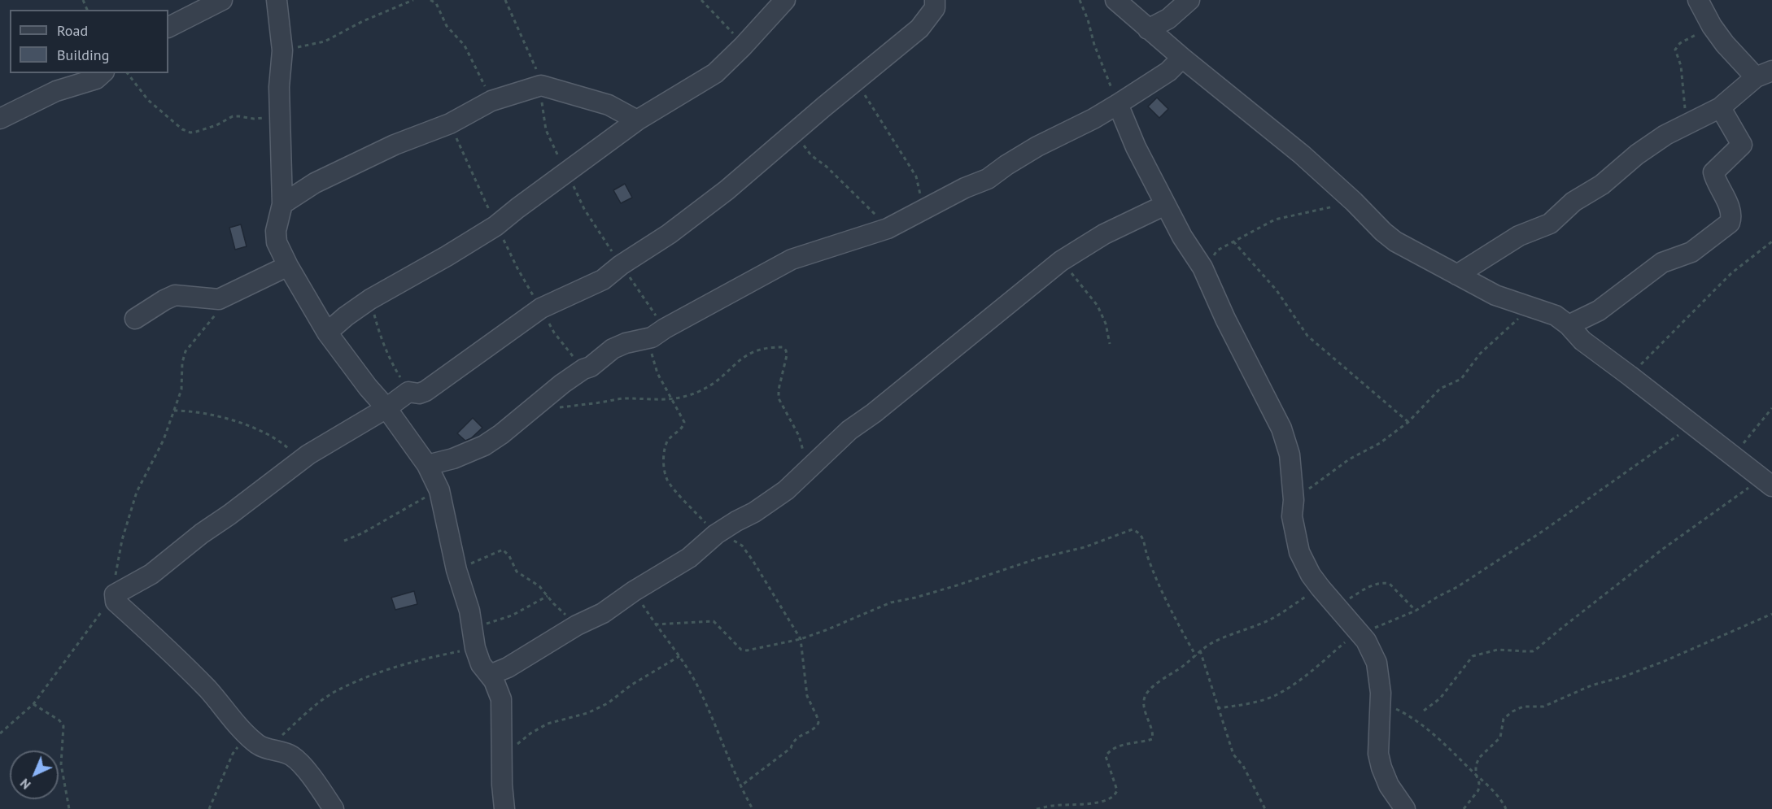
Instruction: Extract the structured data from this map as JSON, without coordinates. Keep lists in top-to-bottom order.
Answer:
{
  "legend": ["Road", "Building"],
  "north": "bottom left"
}
